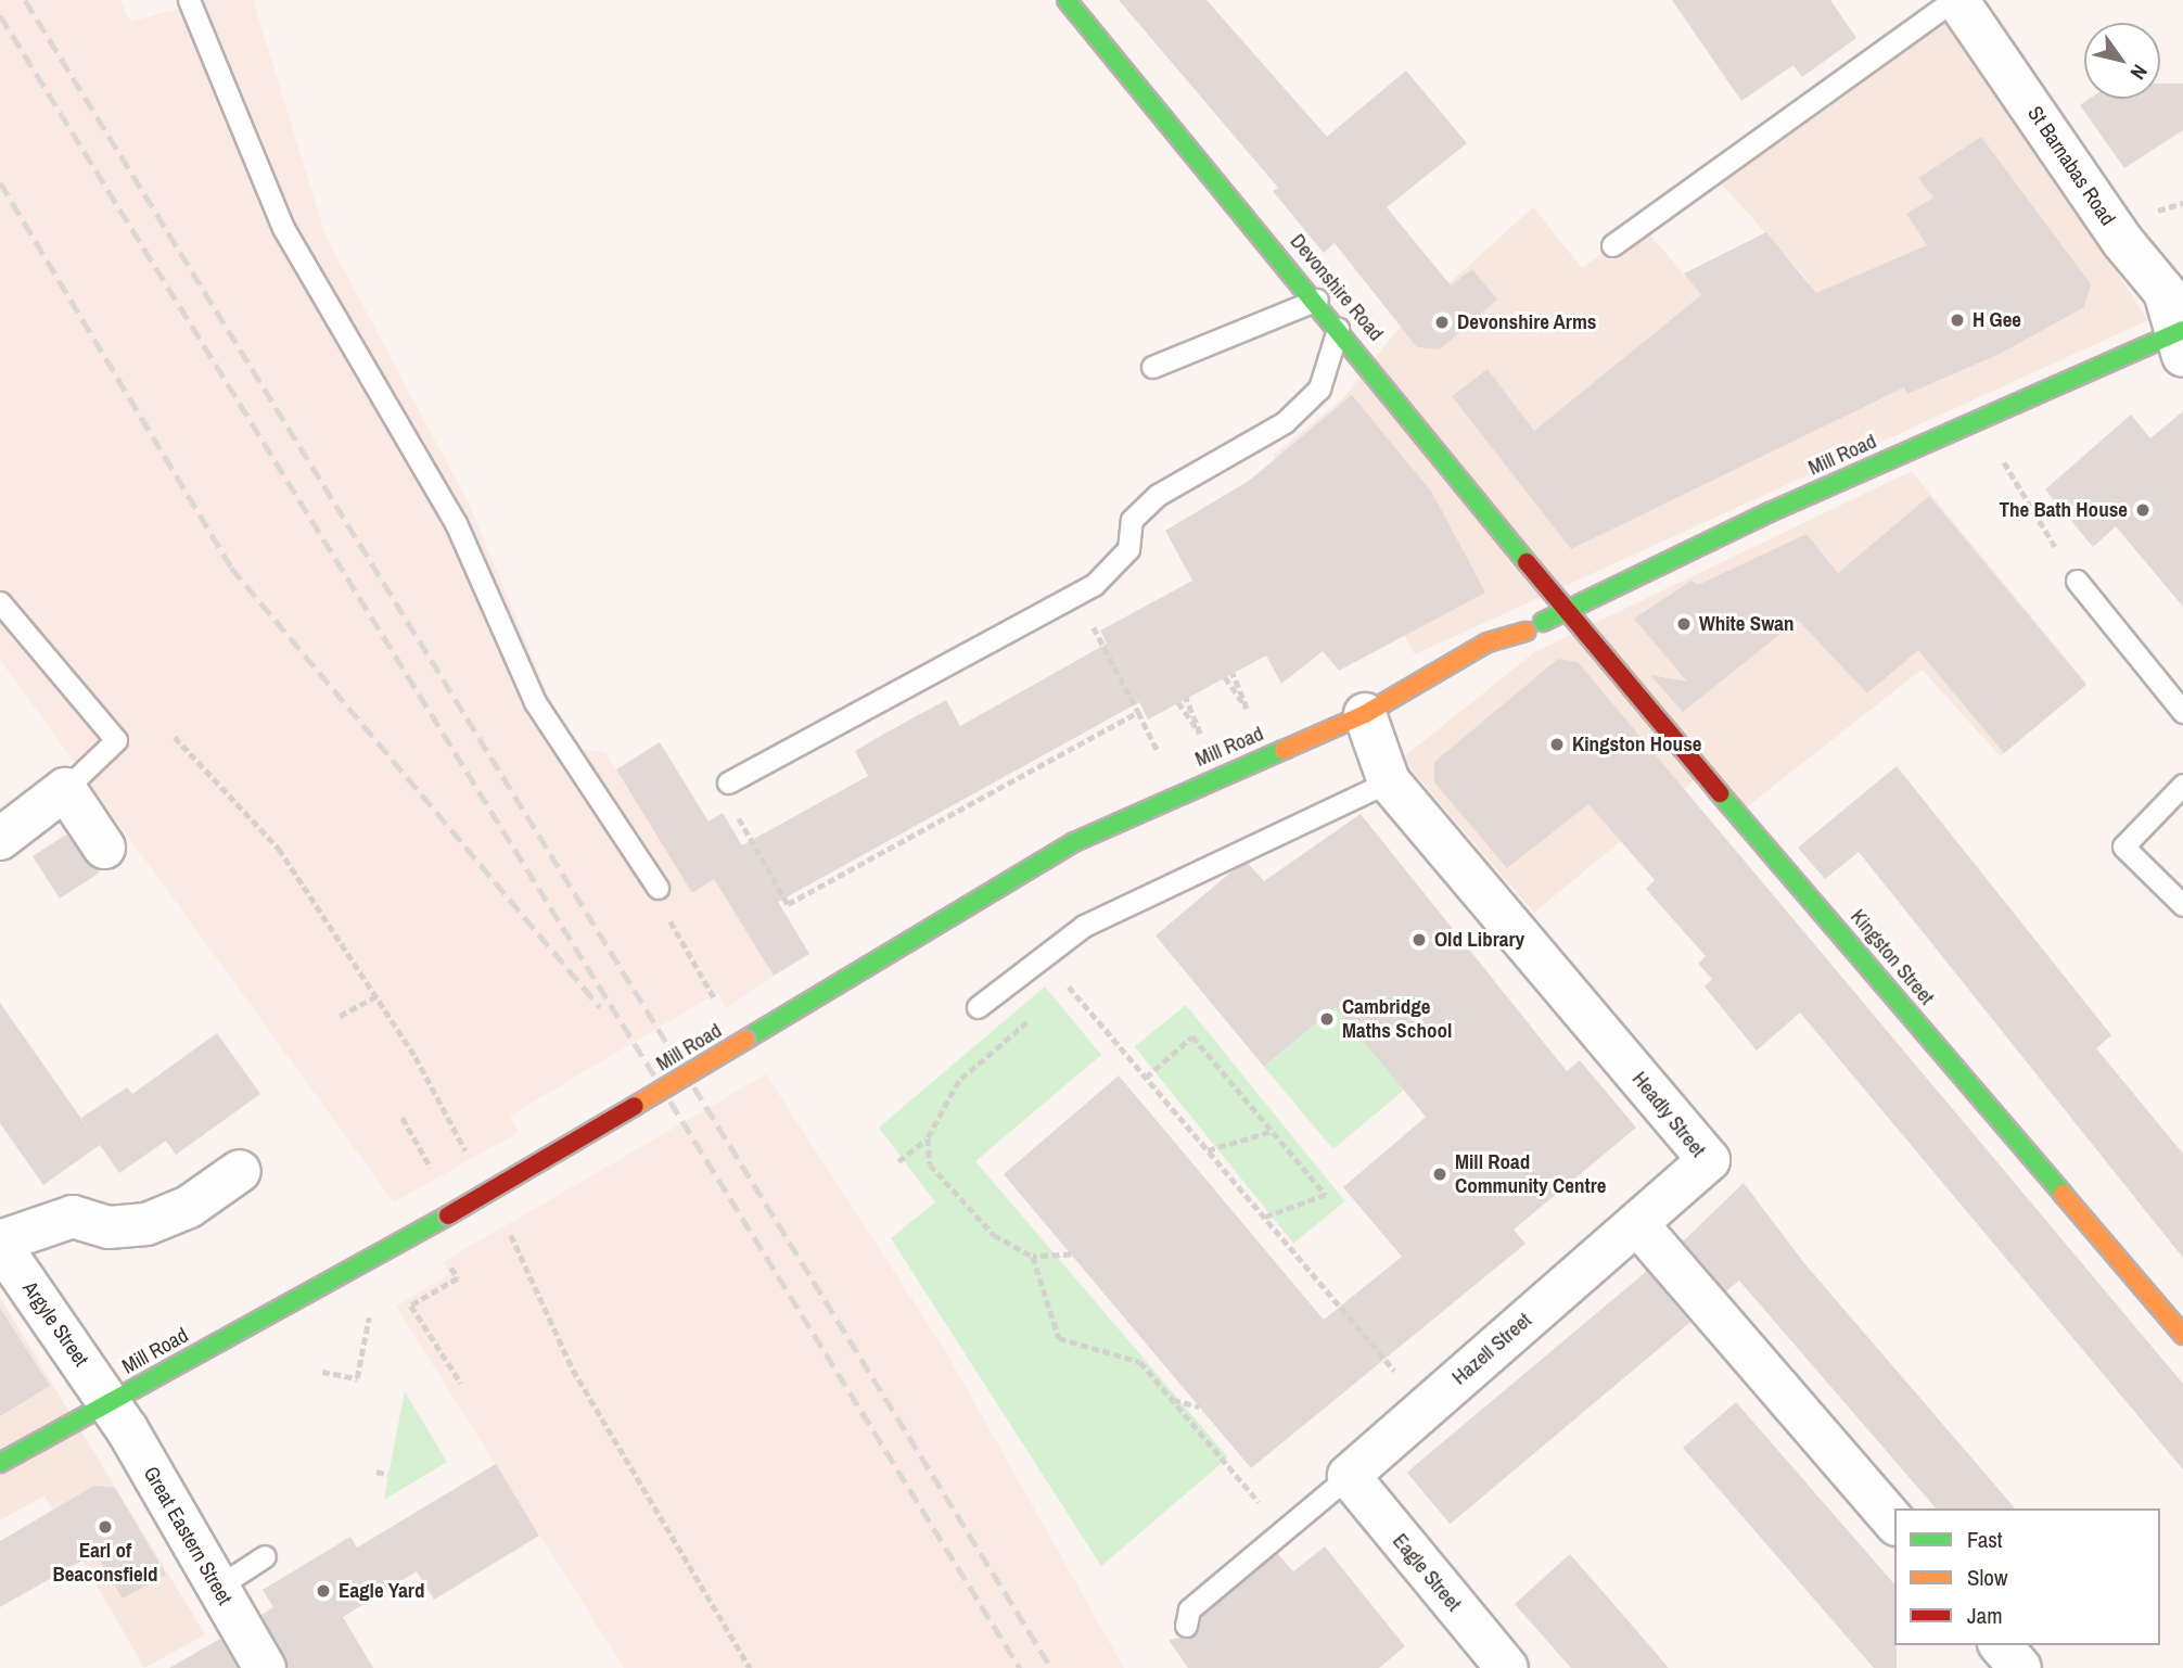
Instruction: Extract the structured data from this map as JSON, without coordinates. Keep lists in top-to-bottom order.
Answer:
{
  "streets": {
    "street": [
      "St Barnabas Road",
      "Devonshire Road",
      "Mill Road",
      "Kingston Street",
      "Headly Street",
      "Argyle Street",
      "Hazell Street",
      "Great Eastern Street",
      "Eagle Street"
    ]
  },
  "crossings": [
    ["St Barnabas Road", "Mill Road"],
    ["Devonshire Road", "Mill Road"],
    ["Devonshire Road", "Kingston Street"],
    ["Mill Road", "Kingston Street"],
    ["Mill Road", "Headly Street"],
    ["Mill Road", "Argyle Street"],
    ["Mill Road", "Great Eastern Street"],
    ["Headly Street", "Hazell Street"],
    ["Argyle Street", "Great Eastern Street"],
    ["Hazell Street", "Eagle Street"]
  ],
  "places": [
    "H Gee",
    "Devonshire Arms",
    "The Bath House",
    "White Swan",
    "Kingston House",
    "Old Library",
    "Cambridge Maths School",
    "Mill Road Community Centre",
    "Earl of Beaconsfield",
    "Eagle Yard"
  ],
  "legend": ["Fast", "Slow", "Jam"],
  "north": "bottom right"
}
